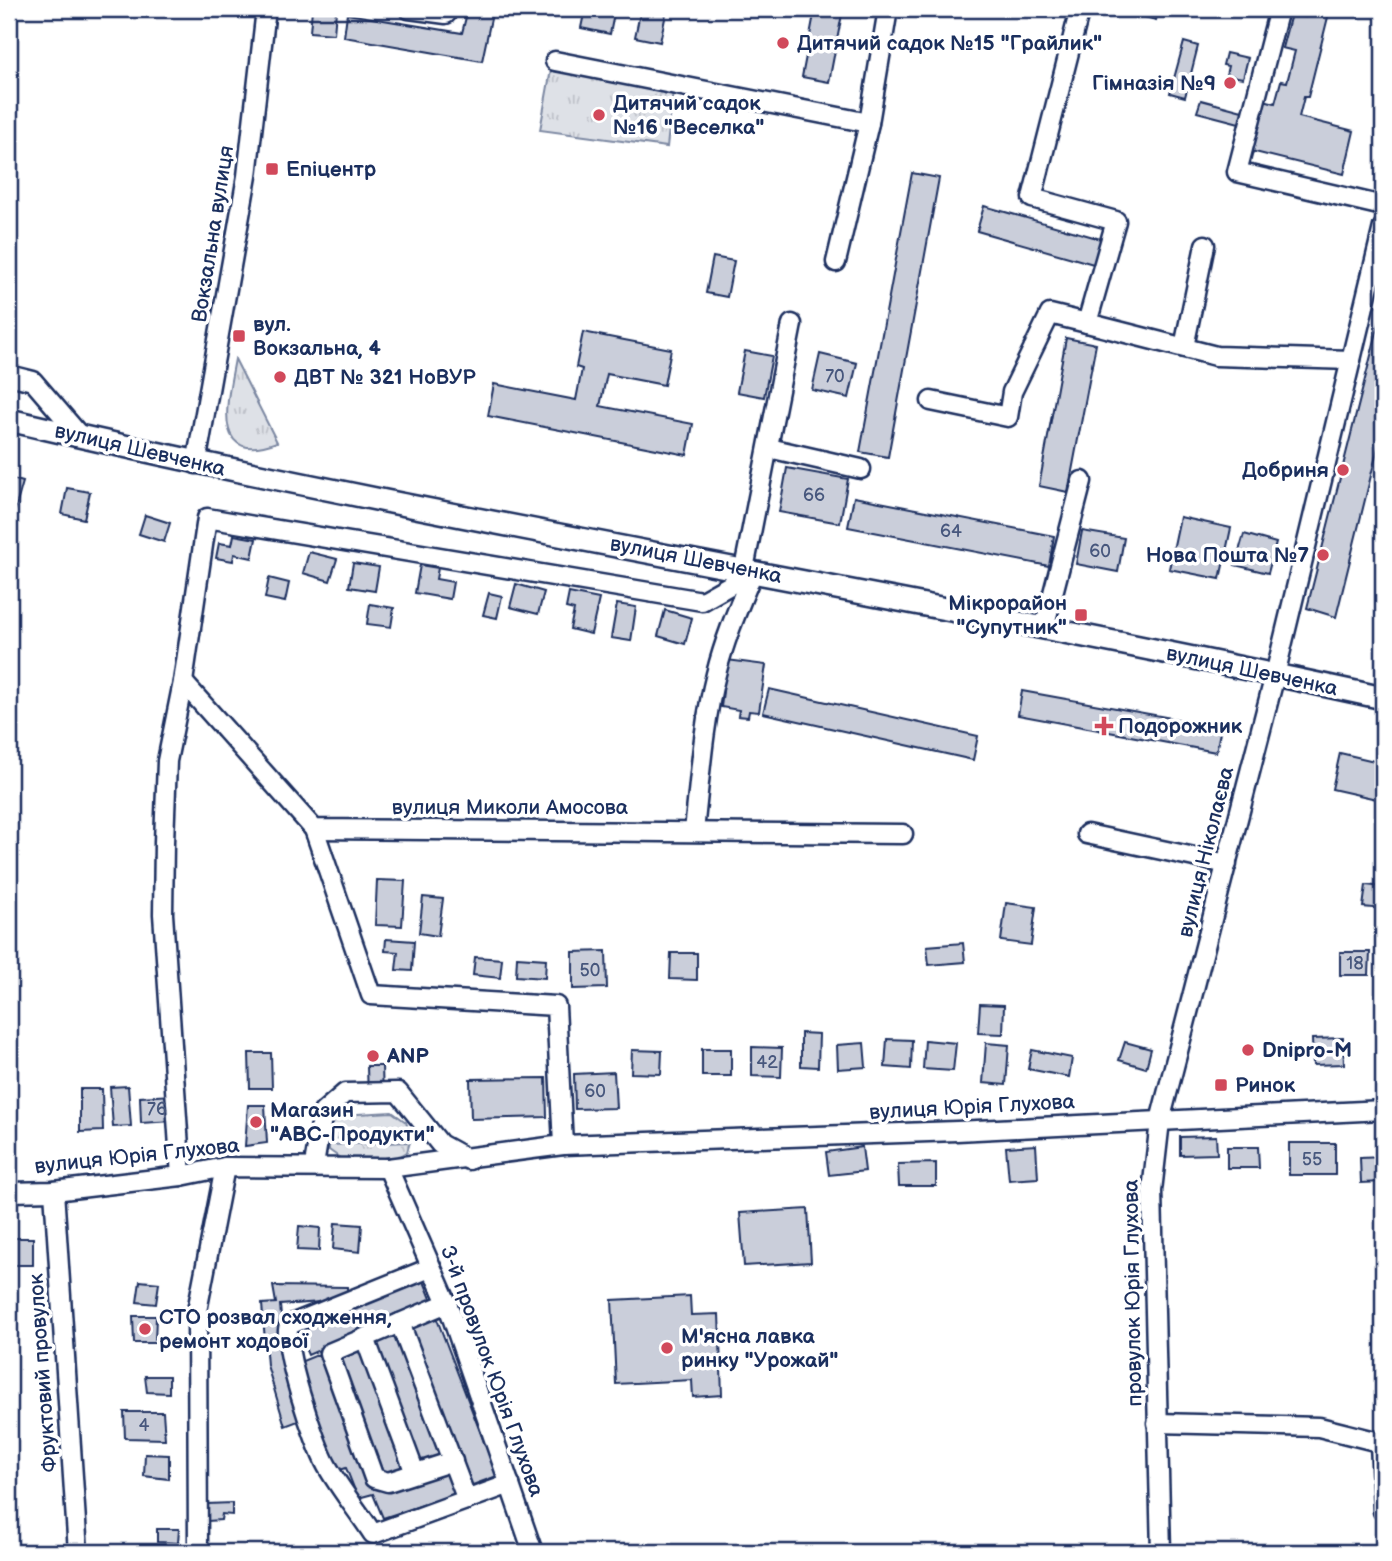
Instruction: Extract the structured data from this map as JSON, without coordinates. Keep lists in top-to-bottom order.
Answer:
{
  "streets": {
    "main road": ["вулиця Шевченка"],
    "street": [
      "Вокзальна вулиця",
      "вулиця Миколи Амосова",
      "вулиця Ніколаєва",
      "вулиця Юрія Глухова",
      "провулок Юрія Глухова",
      "3-й провулок Юрія Глухова",
      "Фруктовий провулок"
    ]
  },
  "crossings": [
    ["Вокзальна вулиця", "вулиця Шевченка"],
    ["вулиця Шевченка", "вулиця Ніколаєва"],
    ["вулиця Ніколаєва", "вулиця Юрія Глухова"],
    ["вулиця Ніколаєва", "провулок Юрія Глухова"],
    ["вулиця Юрія Глухова", "провулок Юрія Глухова"],
    ["вулиця Юрія Глухова", "3-й провулок Юрія Глухова"],
    ["вулиця Юрія Глухова", "Фруктовий провулок"]
  ],
  "places": {
    "other": [
      "Дитячий садок №15 \"Грайлик\"",
      "Гімназія №9",
      "Дитячий садок №16 \"Веселка\"",
      "ДВТ № 321 НоВУР",
      "Добриня",
      "Нова Пошта №7",
      "Dnipro-M",
      "ANP",
      "Магазин \"ABC-Продукти\"",
      "СТО розвал сходження, ремонт ходової",
      "М'ясна лавка ринку \"Урожай\""
    ],
    "transit": [
      "Епіцентр",
      "вул. Вокзальна, 4",
      "Мікрорайон \"Супутник\"",
      "Ринок"
    ],
    "health": ["Подорожник"]
  },
  "house_numbers": [
    "70",
    "66",
    "64",
    "60",
    "18",
    "50",
    "42",
    "60",
    "76",
    "55",
    "4"
  ]
}
